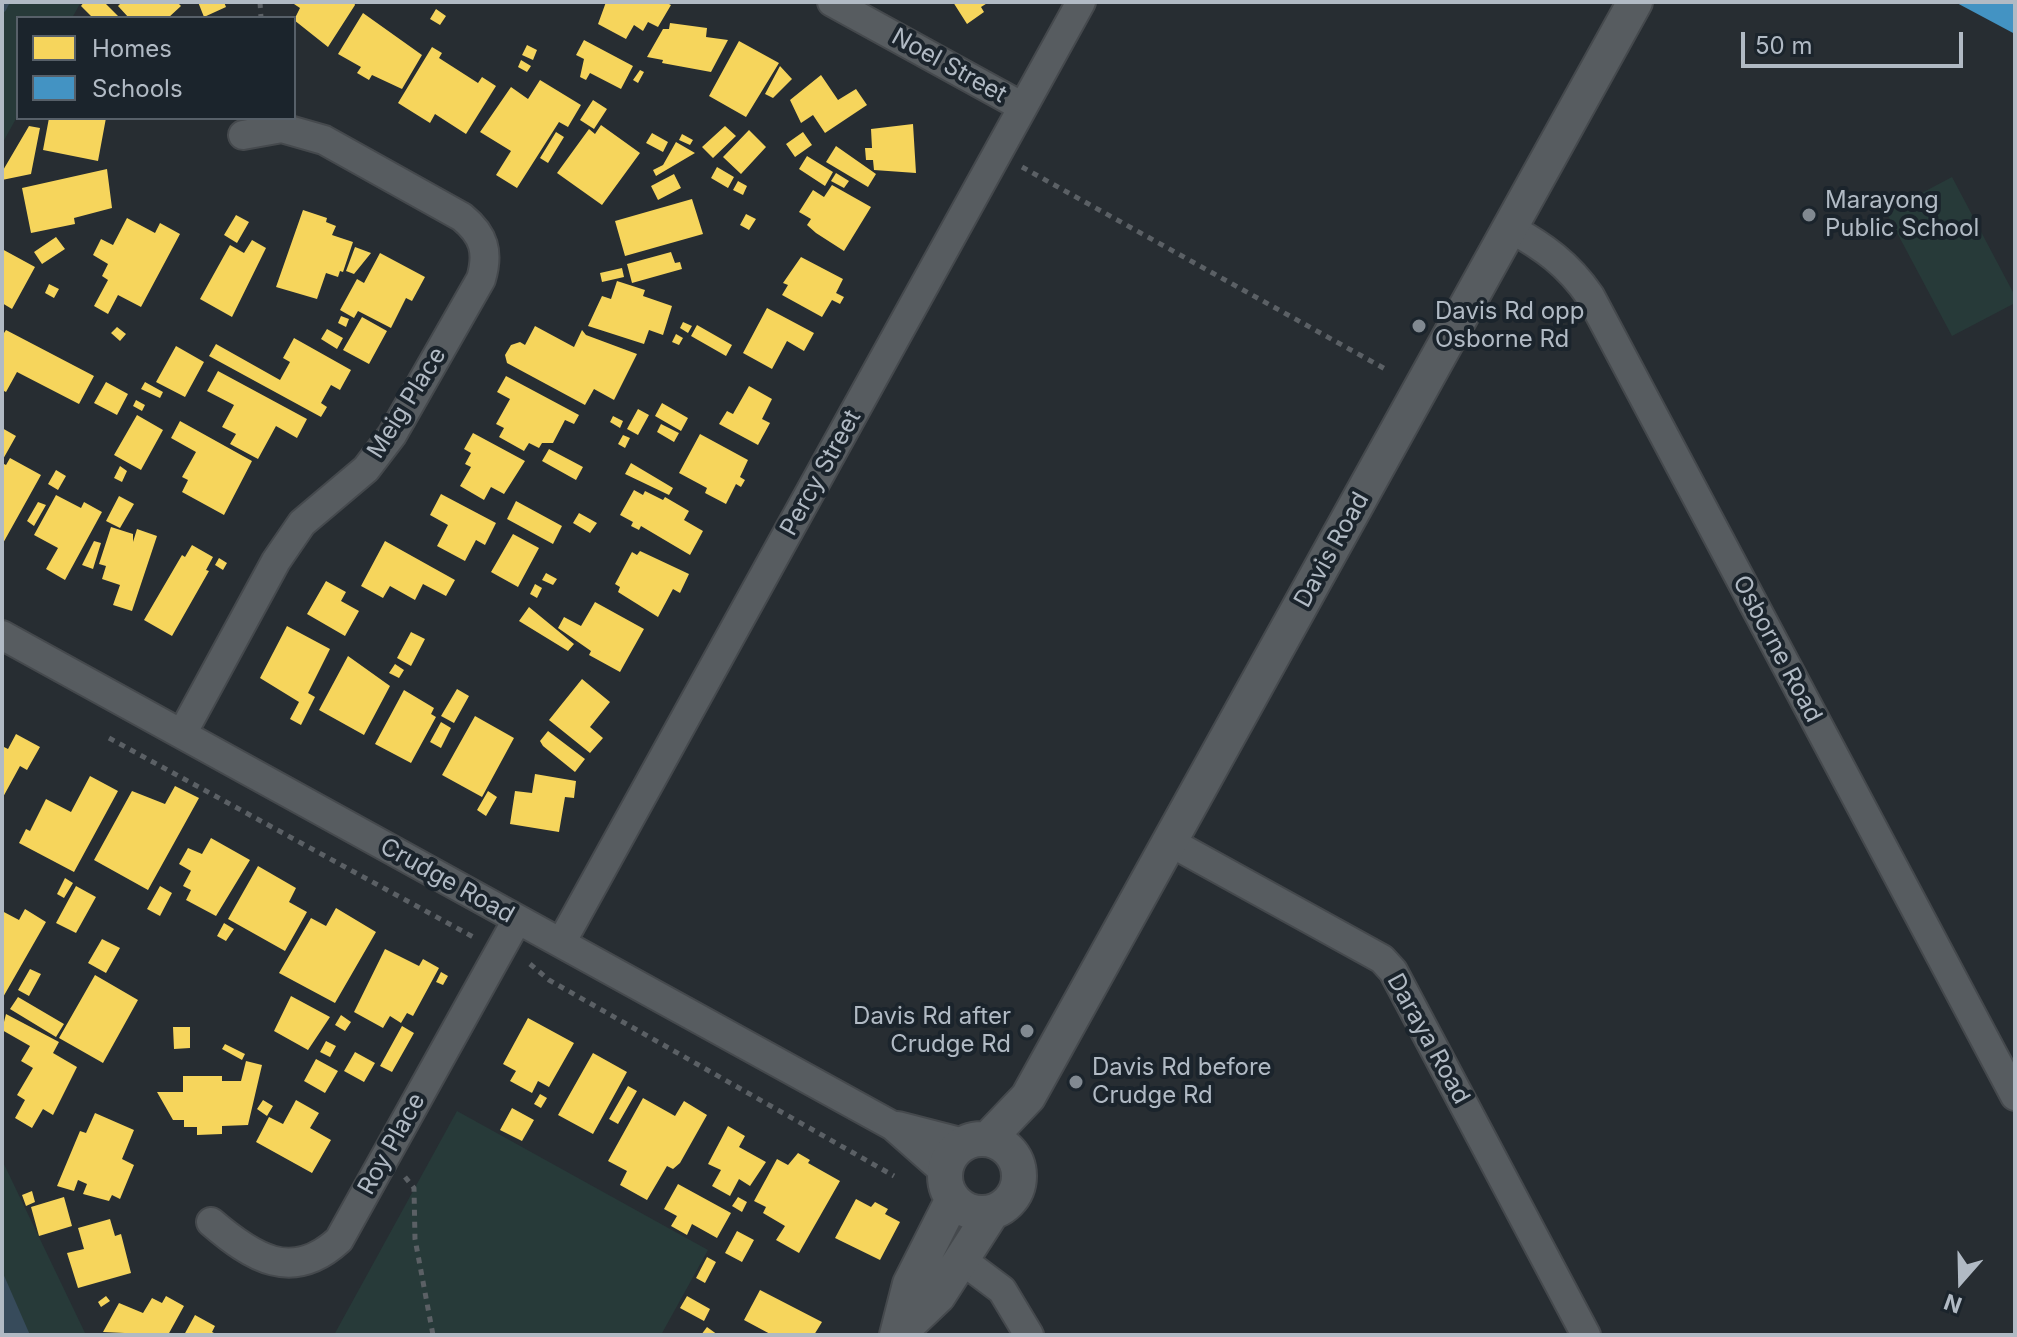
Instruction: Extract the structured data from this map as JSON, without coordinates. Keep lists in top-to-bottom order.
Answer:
{
  "streets": {
    "street": [
      "Noel Street",
      "Meig Place",
      "Percy Street",
      "Davis Road",
      "Osborne Road",
      "Crudge Road",
      "Daraya Road",
      "Roy Place"
    ]
  },
  "crossings": [
    ["Noel Street", "Percy Street"],
    ["Meig Place", "Crudge Road"],
    ["Percy Street", "Crudge Road"],
    ["Davis Road", "Osborne Road"],
    ["Davis Road", "Crudge Road"],
    ["Davis Road", "Daraya Road"],
    ["Crudge Road", "Roy Place"]
  ],
  "places": [
    "Marayong Public School",
    "Davis Rd opp Osborne Rd",
    "Davis Rd after Crudge Rd",
    "Davis Rd before Crudge Rd"
  ],
  "legend": ["Homes", "Schools"],
  "scale_bar": "50 m",
  "north": "bottom"
}
